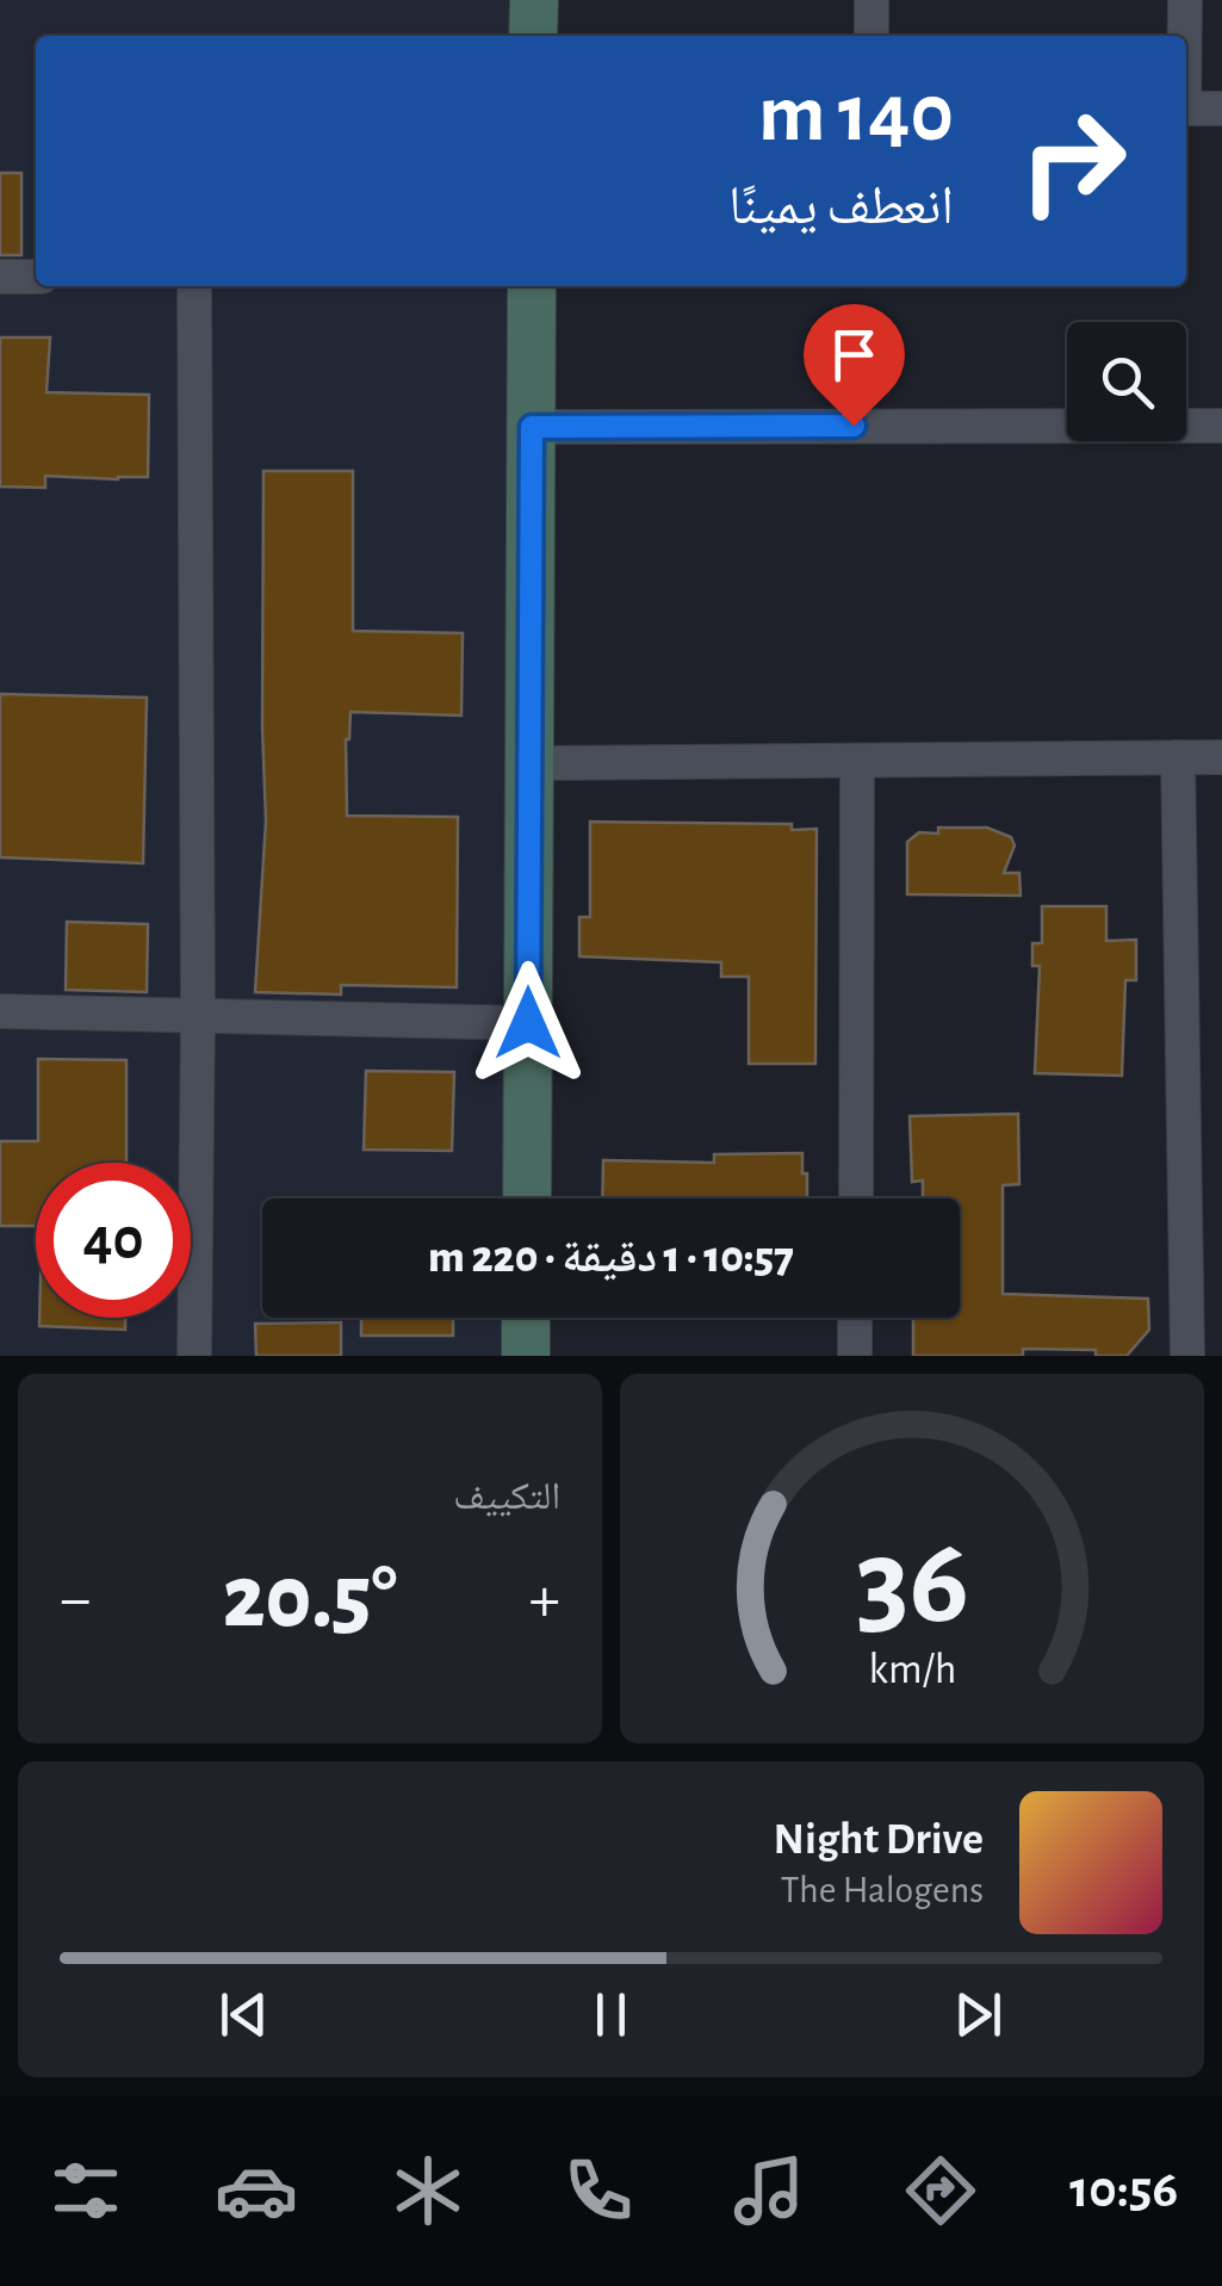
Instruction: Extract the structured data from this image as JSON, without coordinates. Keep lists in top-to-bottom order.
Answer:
{
  "page": {
    "turn": ["140 m", "انعطف يمينًا"],
    "limit": "40",
    "trip": "10:57 · 1 دقيقة · 220 m",
    "tile": "التكييف",
    "heat": ["−", "20.5°", "+"],
    "song": ["Night Drive", "The Halogens"],
    "tabs": "10:56",
    "gauge": ["36", "km/h"]
  }
}
